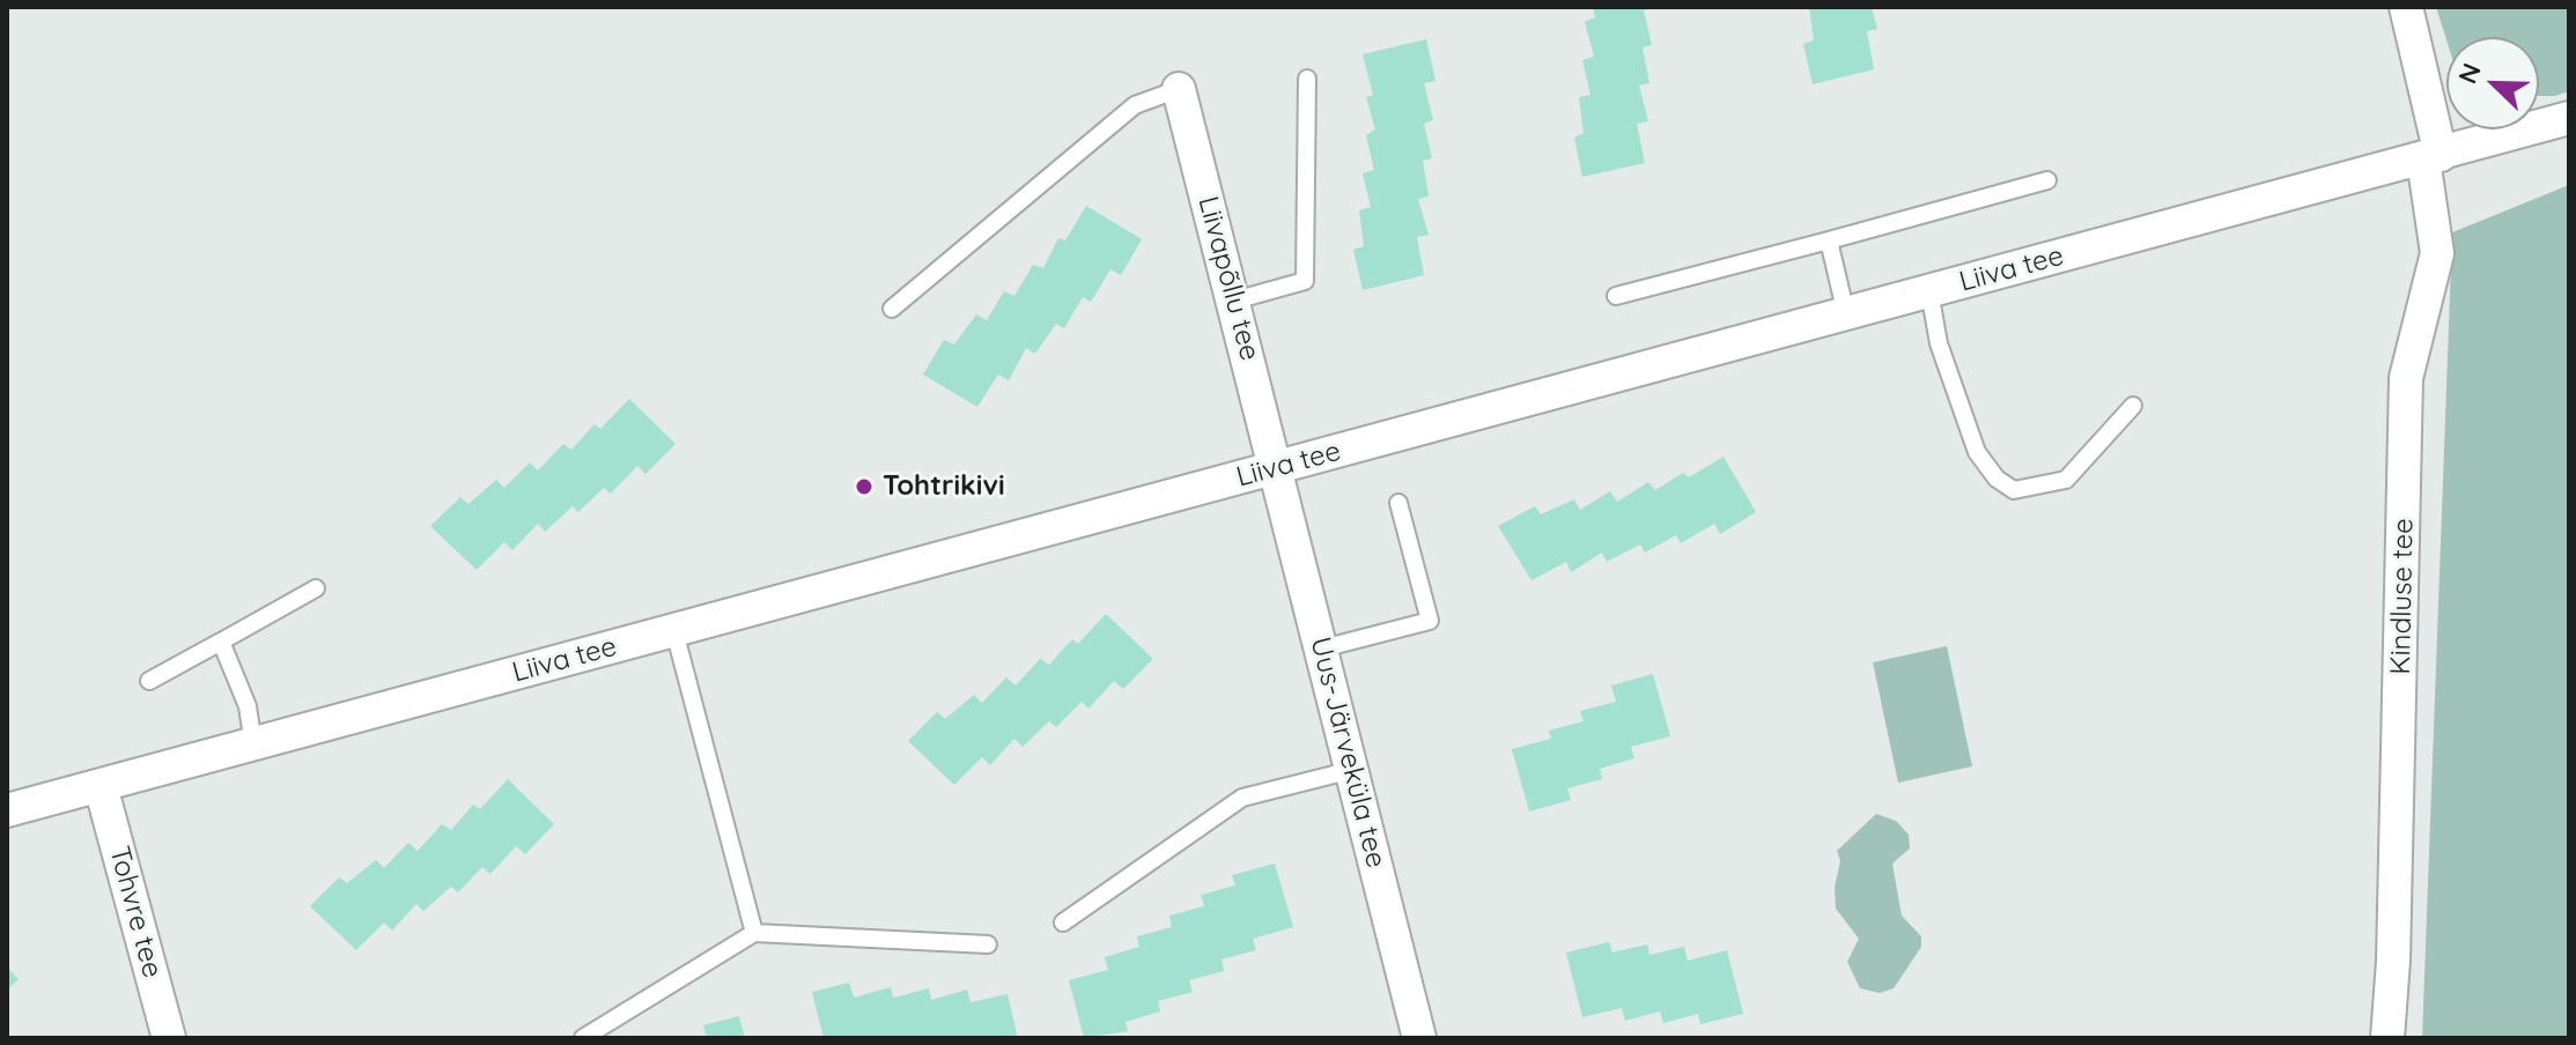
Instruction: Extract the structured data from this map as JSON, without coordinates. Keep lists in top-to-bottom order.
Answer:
{
  "streets": {
    "street": [
      "Liiva tee",
      "Liivapõllu tee",
      "Kindluse tee",
      "Uus-Järveküla tee",
      "Tohvre tee"
    ]
  },
  "crossings": [
    ["Liiva tee", "Liivapõllu tee"],
    ["Liiva tee", "Kindluse tee"],
    ["Liiva tee", "Uus-Järveküla tee"],
    ["Liiva tee", "Tohvre tee"],
    ["Liivapõllu tee", "Uus-Järveküla tee"]
  ],
  "places": ["Tohtrikivi"],
  "north": "top left"
}
